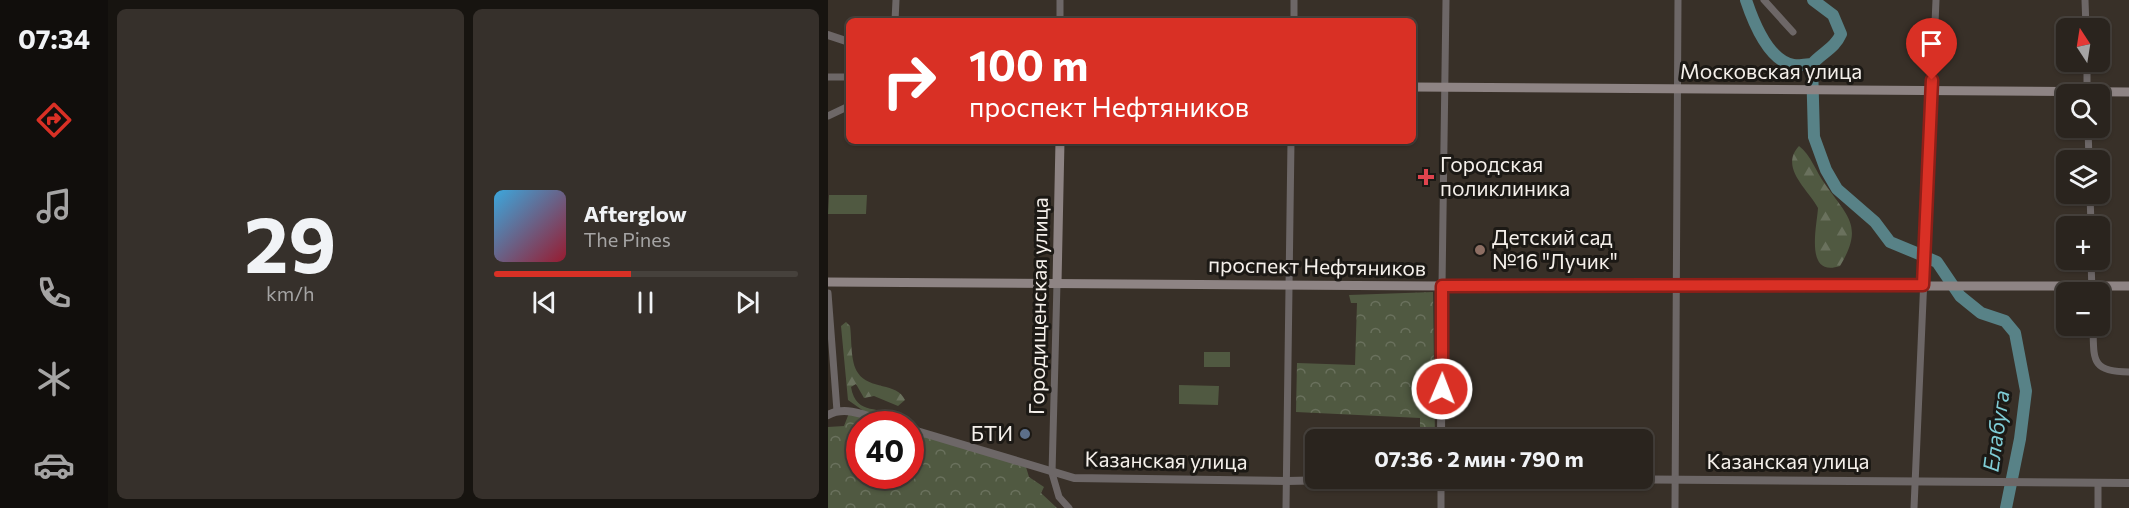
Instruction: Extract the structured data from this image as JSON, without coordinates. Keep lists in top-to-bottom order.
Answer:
{
  "streets": {
    "main road": ["Московская улица", "проспект Нефтяников", "Городищенская улица"],
    "street": ["Казанская улица"]
  },
  "crossings": [
    ["проспект Нефтяников", "Городищенская улица"],
    ["Городищенская улица", "Казанская улица"]
  ],
  "water": ["Елабуга"],
  "places": {
    "health": ["Городская поликлиника"],
    "other": ["Детский сад №16 \"Лучик\"", "БТИ"]
  },
  "north": "top",
  "page": {
    "tabs": "07:34",
    "tile": ["29", "km/h"],
    "map_buttons": ["+", "−"],
    "turn": ["100 m", "проспект Нефтяников"],
    "song": ["Afterglow", "The Pines"],
    "limit": "40",
    "trip": "07:36 · 2 мин · 790 m"
  }
}
